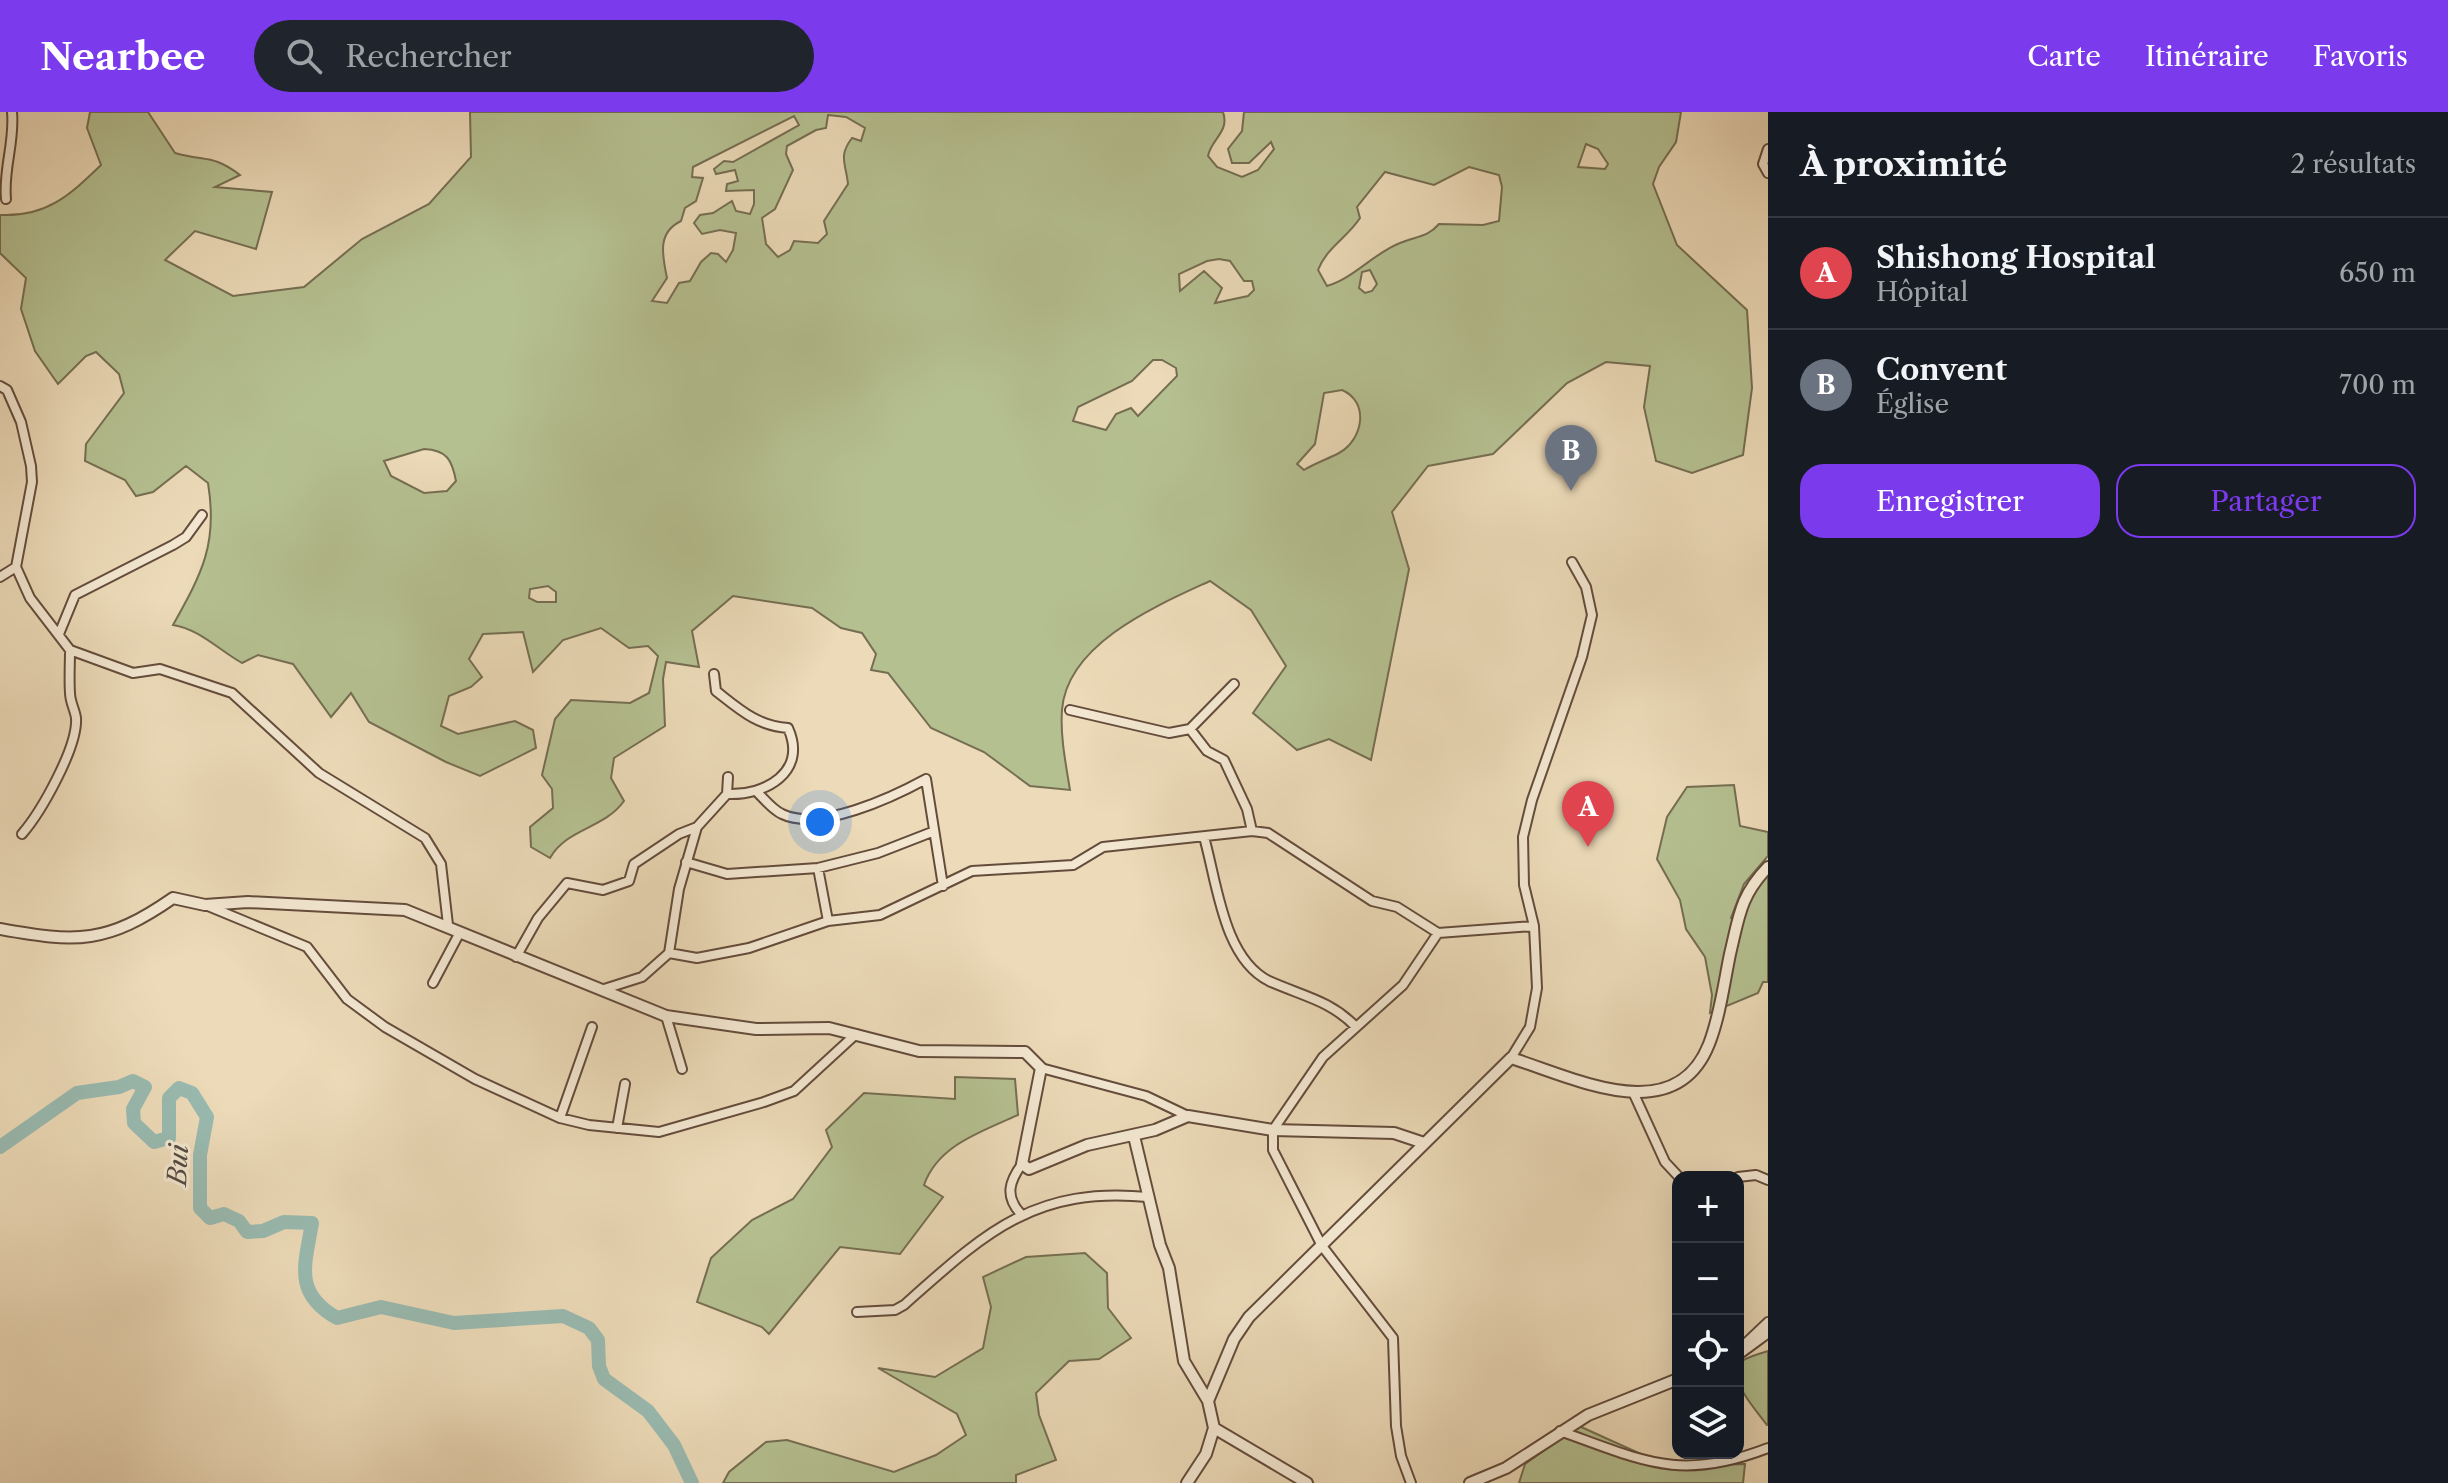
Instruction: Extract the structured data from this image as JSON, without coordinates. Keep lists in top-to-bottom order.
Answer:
{
  "water": ["Bui"],
  "page": {
    "header": "Nearbee",
    "search": "Rechercher",
    "nav": ["Carte", "Itinéraire", "Favoris"],
    "heading": ["À proximité", "2 résultats"],
    "list": [
      {
        "mark": "A",
        "name": "Shishong Hospital",
        "note": "Hôpital",
        "value": "650 m"
      },
      {
        "mark": "B",
        "name": "Convent",
        "note": "Église",
        "value": "700 m"
      }
    ],
    "pins": ["B", "A"],
    "buttons": ["Enregistrer", "Partager"],
    "map_buttons": ["+", "−"]
  }
}
